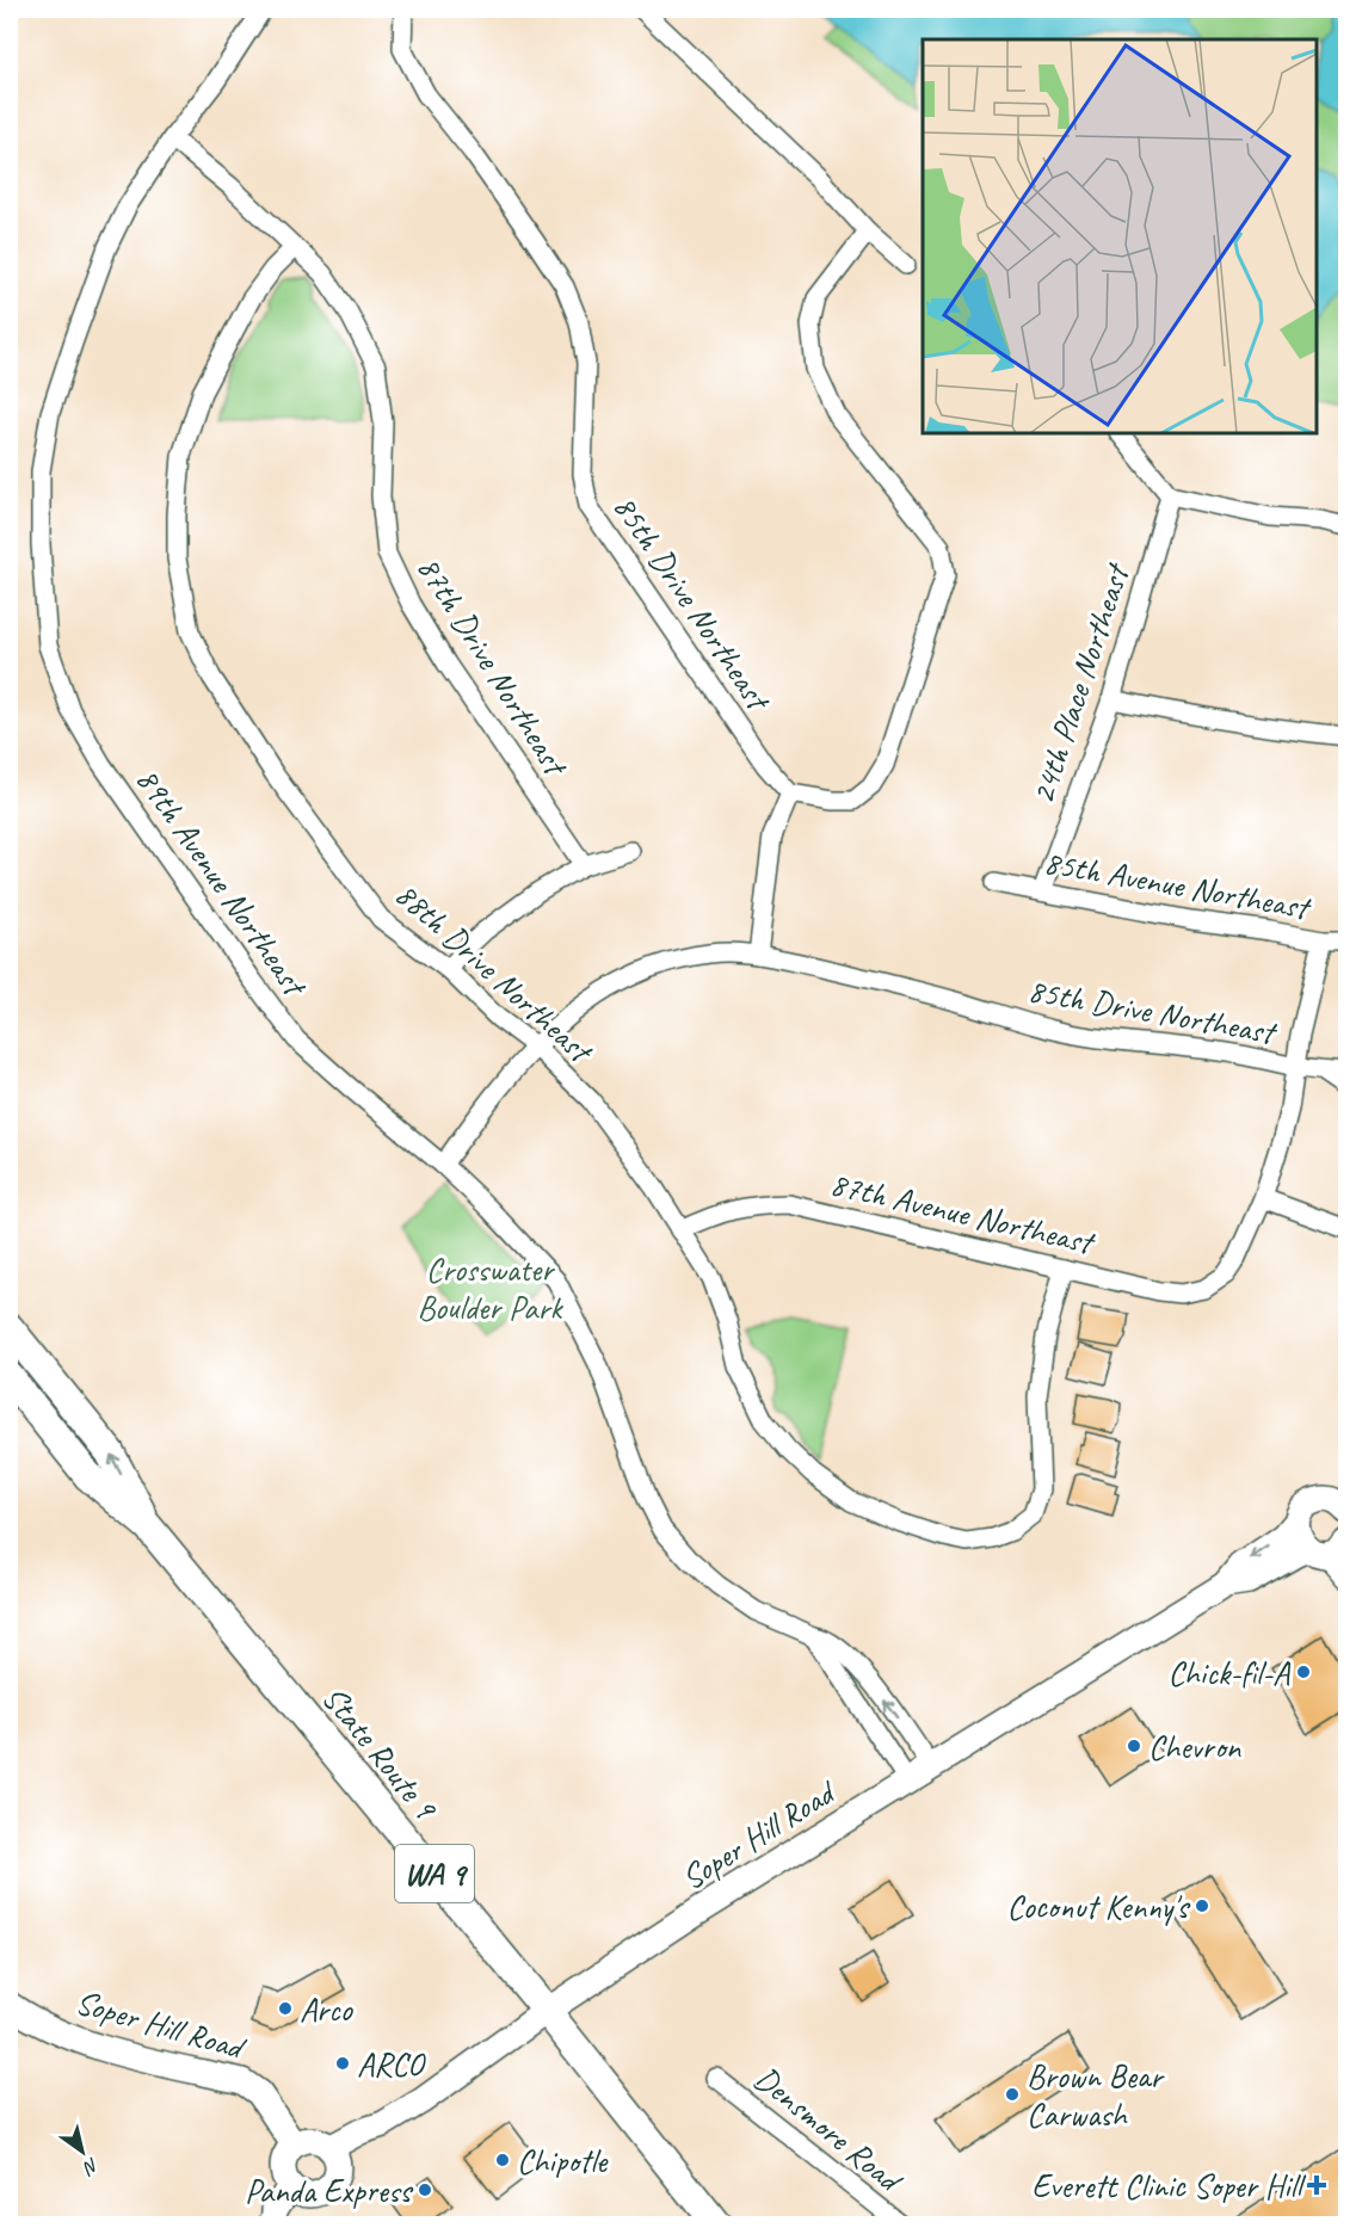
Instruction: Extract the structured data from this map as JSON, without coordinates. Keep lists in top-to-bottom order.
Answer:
{
  "streets": {
    "main road": ["State Route 9", "WA 9"],
    "street": [
      "85th Drive Northeast",
      "87th Drive Northeast",
      "24th Place Northeast",
      "89th Avenue Northeast",
      "85th Avenue Northeast",
      "88th Drive Northeast",
      "87th Avenue Northeast",
      "Soper Hill Road",
      "Densmore Road"
    ]
  },
  "crossings": [
    ["85th Drive Northeast", "89th Avenue Northeast"],
    ["85th Drive Northeast", "88th Drive Northeast"],
    ["87th Drive Northeast", "89th Avenue Northeast"],
    ["87th Drive Northeast", "88th Drive Northeast"],
    ["24th Place Northeast", "85th Avenue Northeast"],
    ["89th Avenue Northeast", "Soper Hill Road"],
    ["88th Drive Northeast", "87th Avenue Northeast"],
    ["State Route 9", "Soper Hill Road"]
  ],
  "parks": ["Crosswater Boulder Park"],
  "places": {
    "other": [
      "Chick-fil-A",
      "Chevron",
      "Coconut Kenny's",
      "Arco",
      "ARCO",
      "Brown Bear Carwash",
      "Chipotle",
      "Panda Express"
    ],
    "health": ["Everett Clinic Soper Hill"]
  },
  "north": "bottom right"
}
